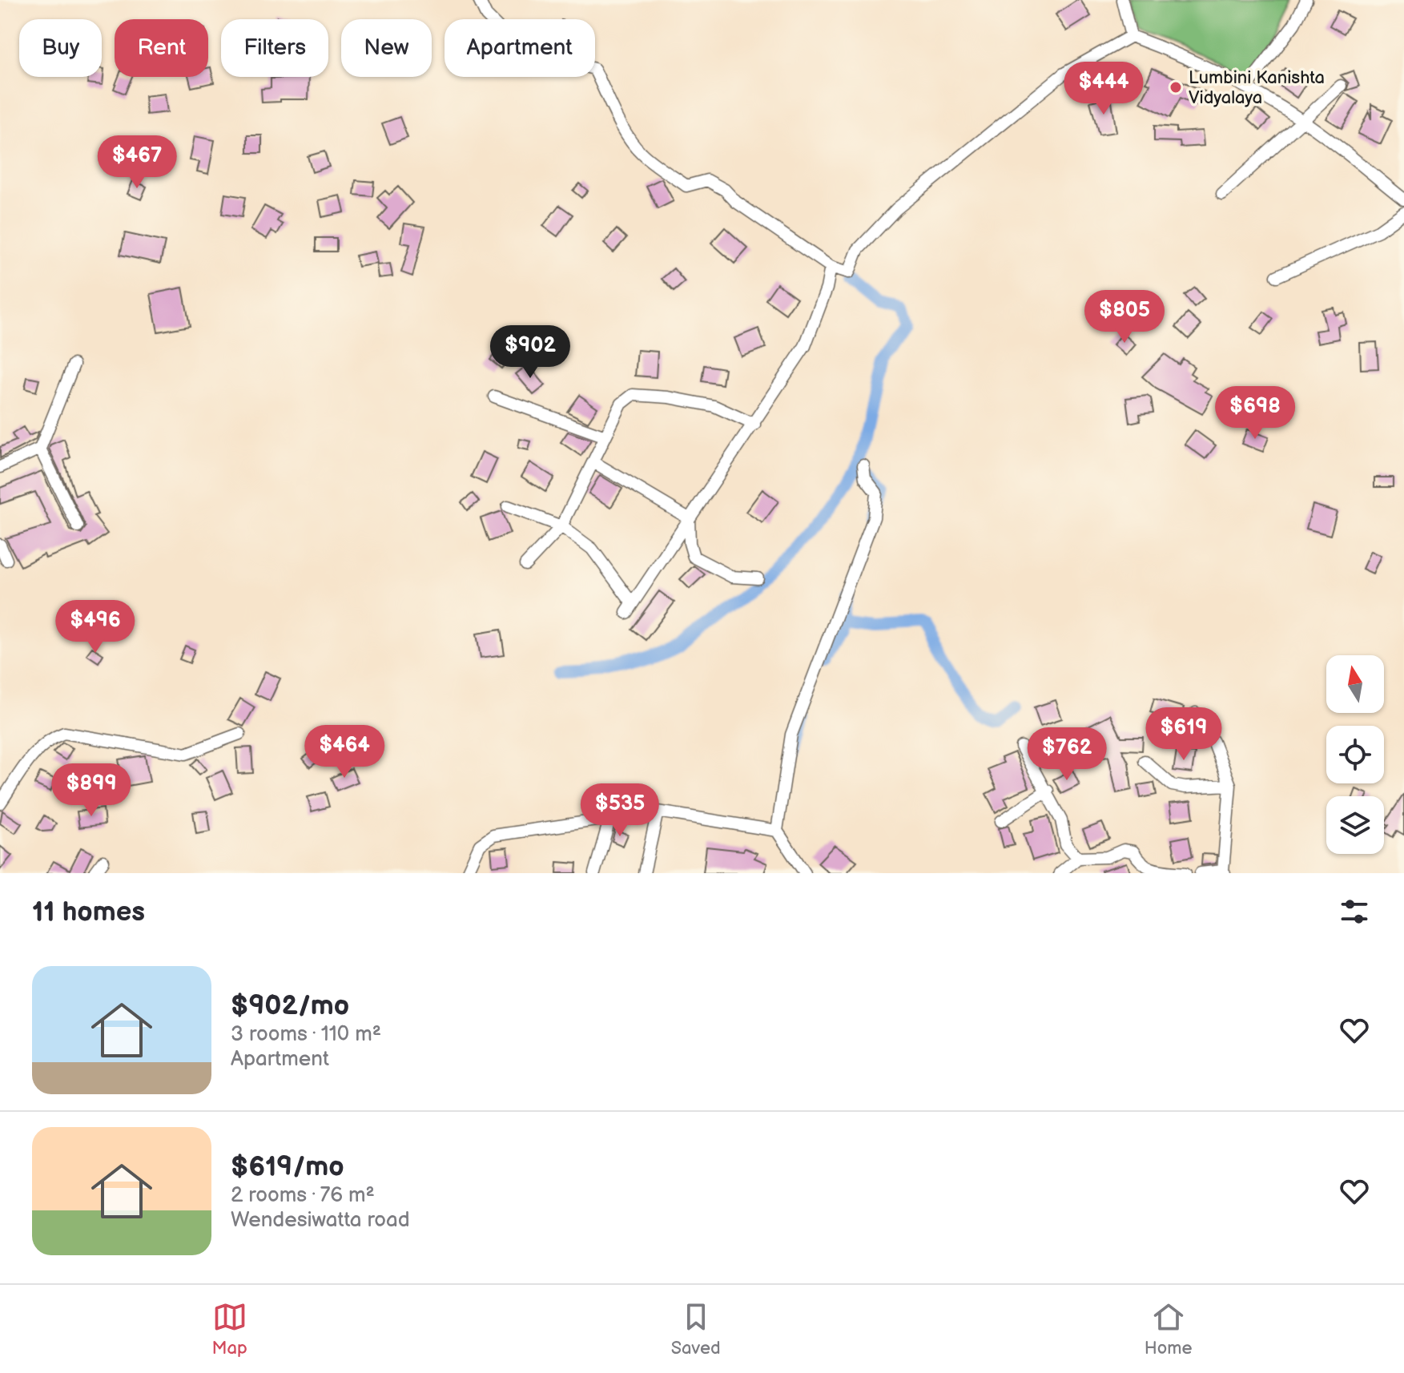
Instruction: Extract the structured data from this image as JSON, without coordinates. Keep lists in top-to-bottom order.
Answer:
{
  "places": ["Lumbini Kanishta Vidyalaya"],
  "north": "top",
  "page": {
    "chip": [
      "Buy",
      "Rent",
      "Filters",
      "New",
      "Apartment"
    ],
    "price": [
      "$444",
      "$467",
      "$805",
      "$902",
      "$698",
      "$496",
      "$619",
      "$464",
      "$762",
      "$899",
      "$535"
    ],
    "heading": "11 homes",
    "list": [
      {
        "name": "$902/mo",
        "note": "3 rooms · 110 m² · Apartment"
      },
      {
        "name": "$619/mo",
        "note": "2 rooms · 76 m² · Wendesiwatta road"
      }
    ],
    "tabs": ["Map", "Saved", "Home"]
  }
}
